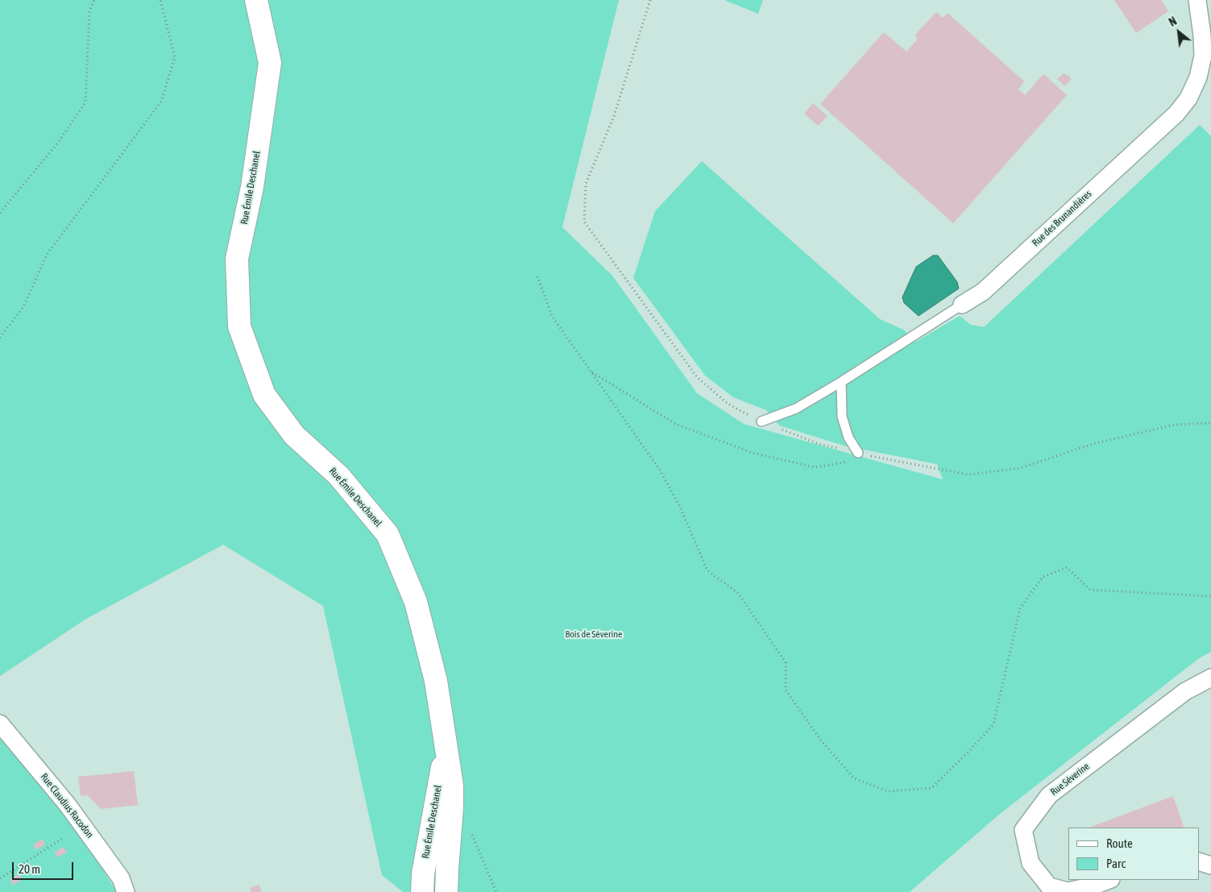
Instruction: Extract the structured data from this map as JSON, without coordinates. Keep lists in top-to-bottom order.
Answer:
{
  "streets": {
    "main road": ["Rue Émile Deschanel"],
    "street": ["Rue des Brunandières", "Rue Séverine", "Rue Claudius Racodon"]
  },
  "parks": ["Bois de Séverine"],
  "legend": ["Route", "Parc"],
  "scale_bar": "20 m",
  "north": "top left"
}
